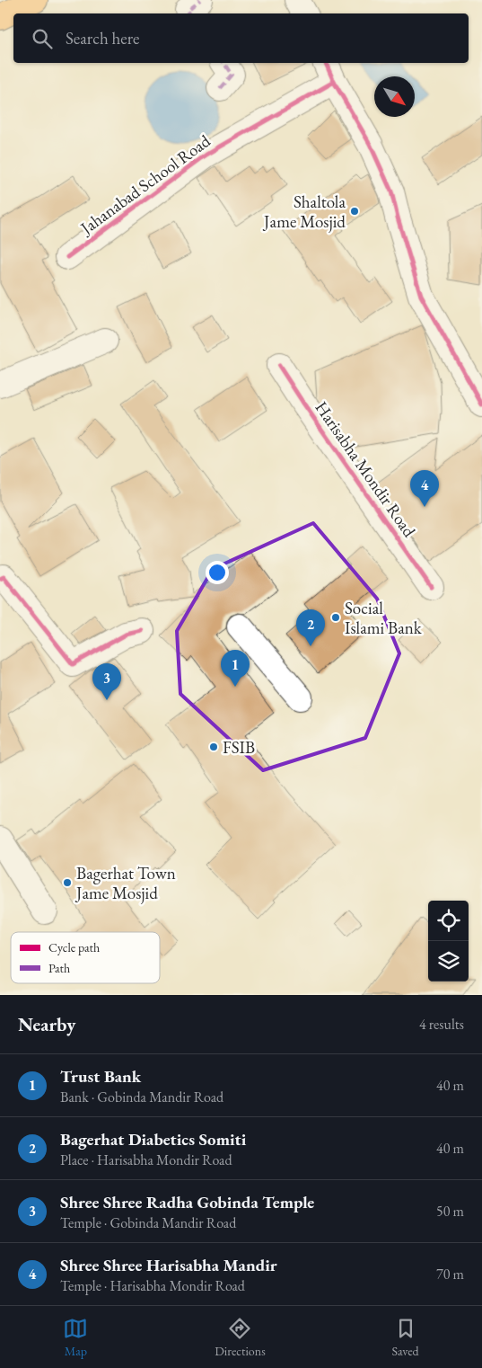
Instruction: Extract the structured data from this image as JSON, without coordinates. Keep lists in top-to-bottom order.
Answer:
{
  "streets": {
    "street": ["Jahanabad School Road", "Harisabha Mondir Road"]
  },
  "places": [
    "Shaltola Jame Mosjid",
    "Social Islami Bank",
    "FSIB",
    "Bagerhat Town Jame Mosjid"
  ],
  "legend": ["Cycle path", "Path"],
  "north": "bottom right",
  "page": {
    "search": "Search here",
    "pins": [
      "4",
      "2",
      "1",
      "3"
    ],
    "heading": ["Nearby", "4 results"],
    "list": [
      {
        "mark": "1",
        "name": "Trust Bank",
        "note": "Bank · Gobinda Mandir Road",
        "value": "40 m"
      },
      {
        "mark": "2",
        "name": "Bagerhat Diabetics Somiti",
        "note": "Place · Harisabha Mondir Road",
        "value": "40 m"
      },
      {
        "mark": "3",
        "name": "Shree Shree Radha Gobinda Temple",
        "note": "Temple · Gobinda Mandir Road",
        "value": "50 m"
      },
      {
        "mark": "4",
        "name": "Shree Shree Harisabha Mandir",
        "note": "Temple · Harisabha Mondir Road",
        "value": "70 m"
      }
    ],
    "nav": ["Map", "Directions", "Saved"]
  }
}
